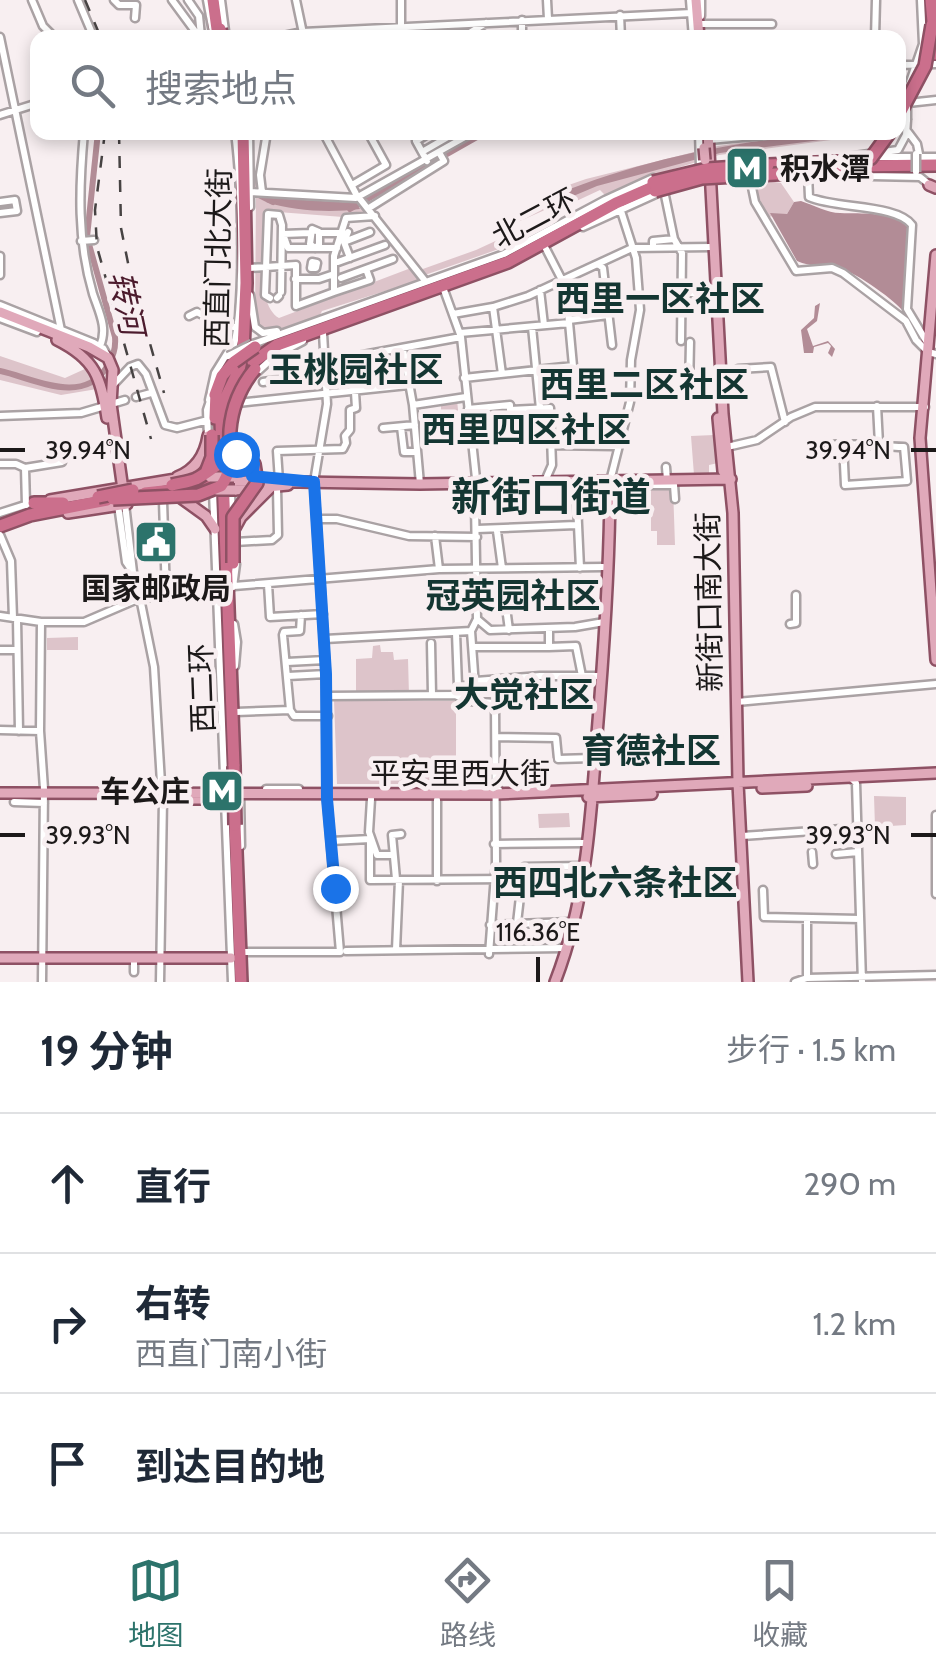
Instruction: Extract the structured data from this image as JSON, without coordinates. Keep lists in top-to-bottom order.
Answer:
{
  "streets": {
    "highway": ["北二环", "西直门北大街", "西二环"],
    "main road": ["新街口南大街", "平安里西大街"]
  },
  "crossings": [
    ["北二环", "西直门北大街"],
    ["北二环", "西二环"],
    ["西直门北大街", "西二环"],
    ["新街口南大街", "平安里西大街"]
  ],
  "districts": [
    "西里一区社区",
    "玉桃园社区",
    "西里二区社区",
    "西里四区社区",
    "新街口街道",
    "冠英园社区",
    "大觉社区",
    "育德社区",
    "西四北六条社区"
  ],
  "water": ["转河"],
  "places": {
    "metro station": ["积水潭", "车公庄"],
    "public building": ["国家邮政局"]
  },
  "page": {
    "search": "搜索地点",
    "heading": ["19 分钟", "步行 · 1.5 km"],
    "list": [
      ["直行", "290 m"],
      ["右转", "西直门南小街", "1.2 km"],
      "到达目的地"
    ],
    "nav": ["地图", "路线", "收藏"]
  },
  "coordinates": ["39.94°N", "39.93°N", "116.36°E"]
}
